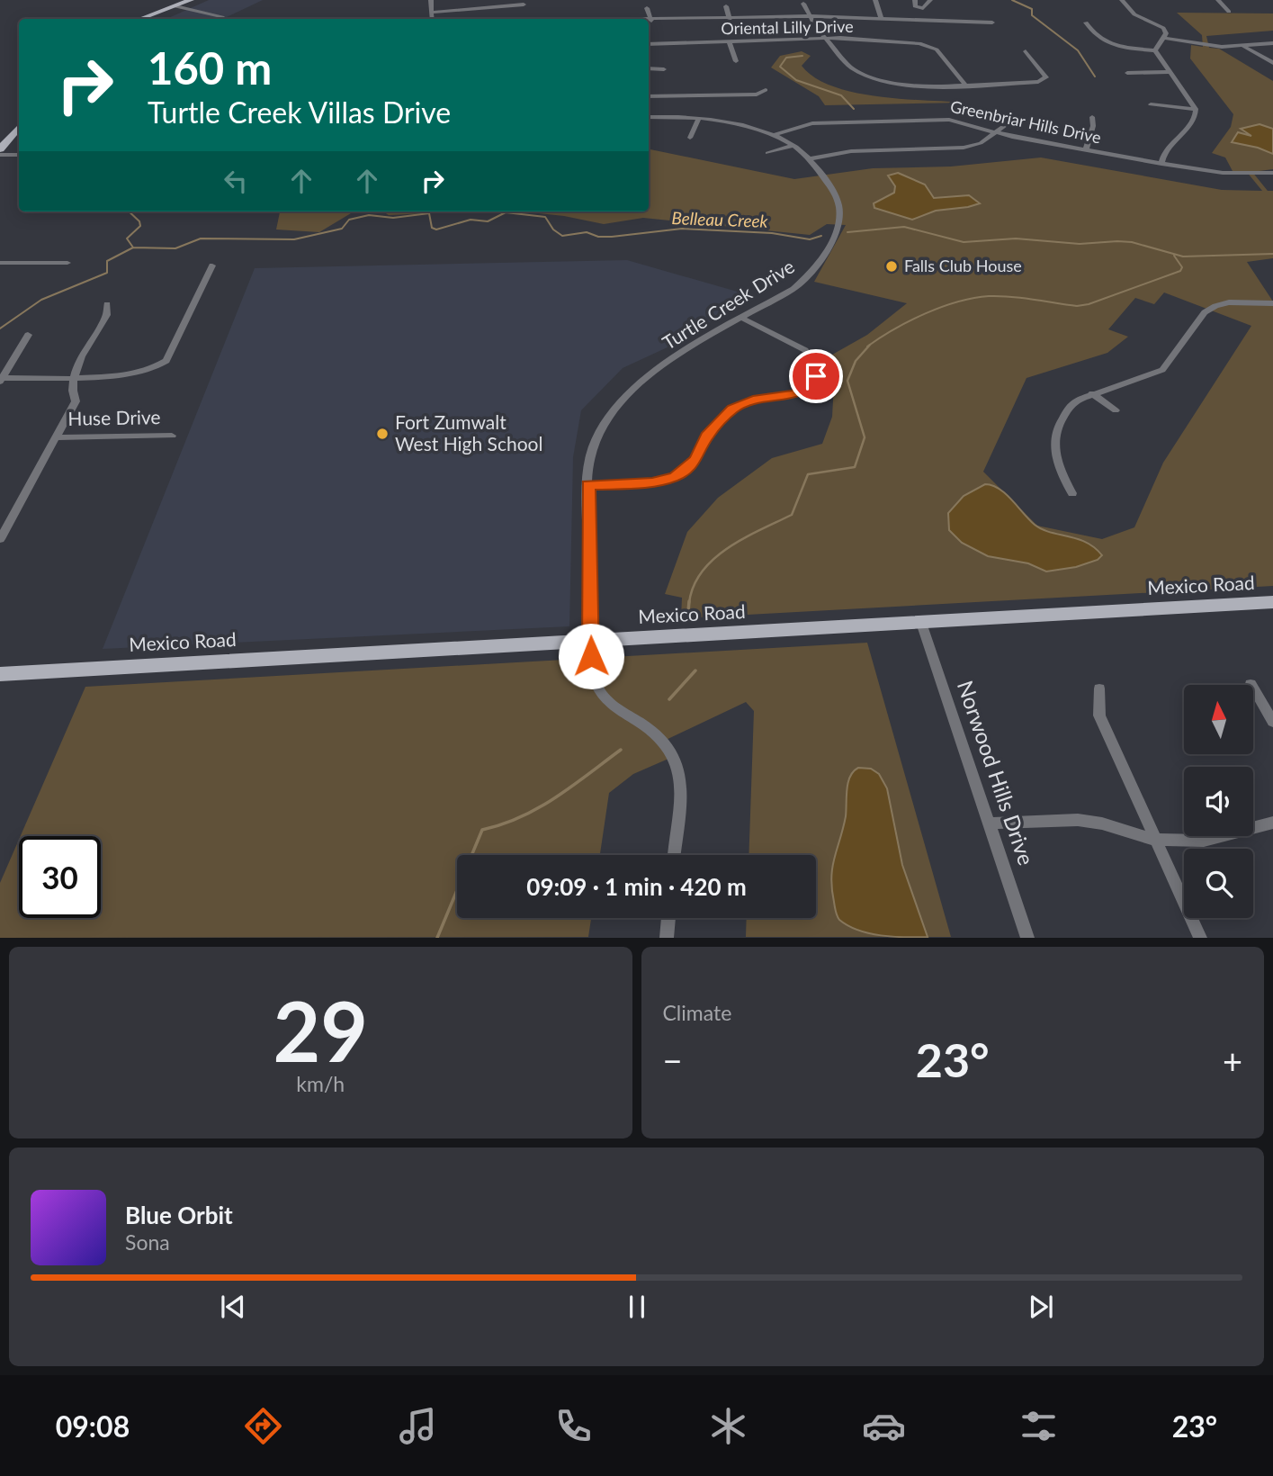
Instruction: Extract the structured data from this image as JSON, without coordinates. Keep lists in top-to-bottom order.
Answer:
{
  "streets": {
    "main road": ["Mexico Road"],
    "street": [
      "Oriental Lilly Drive",
      "Greenbriar Hills Drive",
      "Turtle Creek Drive",
      "Huse Drive",
      "Norwood Hills Drive"
    ]
  },
  "crossings": [
    ["Greenbriar Hills Drive", "Turtle Creek Drive"],
    ["Turtle Creek Drive", "Mexico Road"],
    ["Mexico Road", "Norwood Hills Drive"]
  ],
  "water": ["Belleau Creek"],
  "places": ["Falls Club House", "Fort Zumwalt West High School"],
  "north": "top",
  "page": {
    "turn": ["160 m", "Turtle Creek Villas Drive"],
    "limit": "30",
    "trip": "09:09 · 1 min · 420 m",
    "tile": [
      ["29", "km/h"],
      "Climate"
    ],
    "heat": ["−", "23°", "+"],
    "song": ["Blue Orbit", "Sona"],
    "tabs": ["09:08", "23°"]
  }
}
